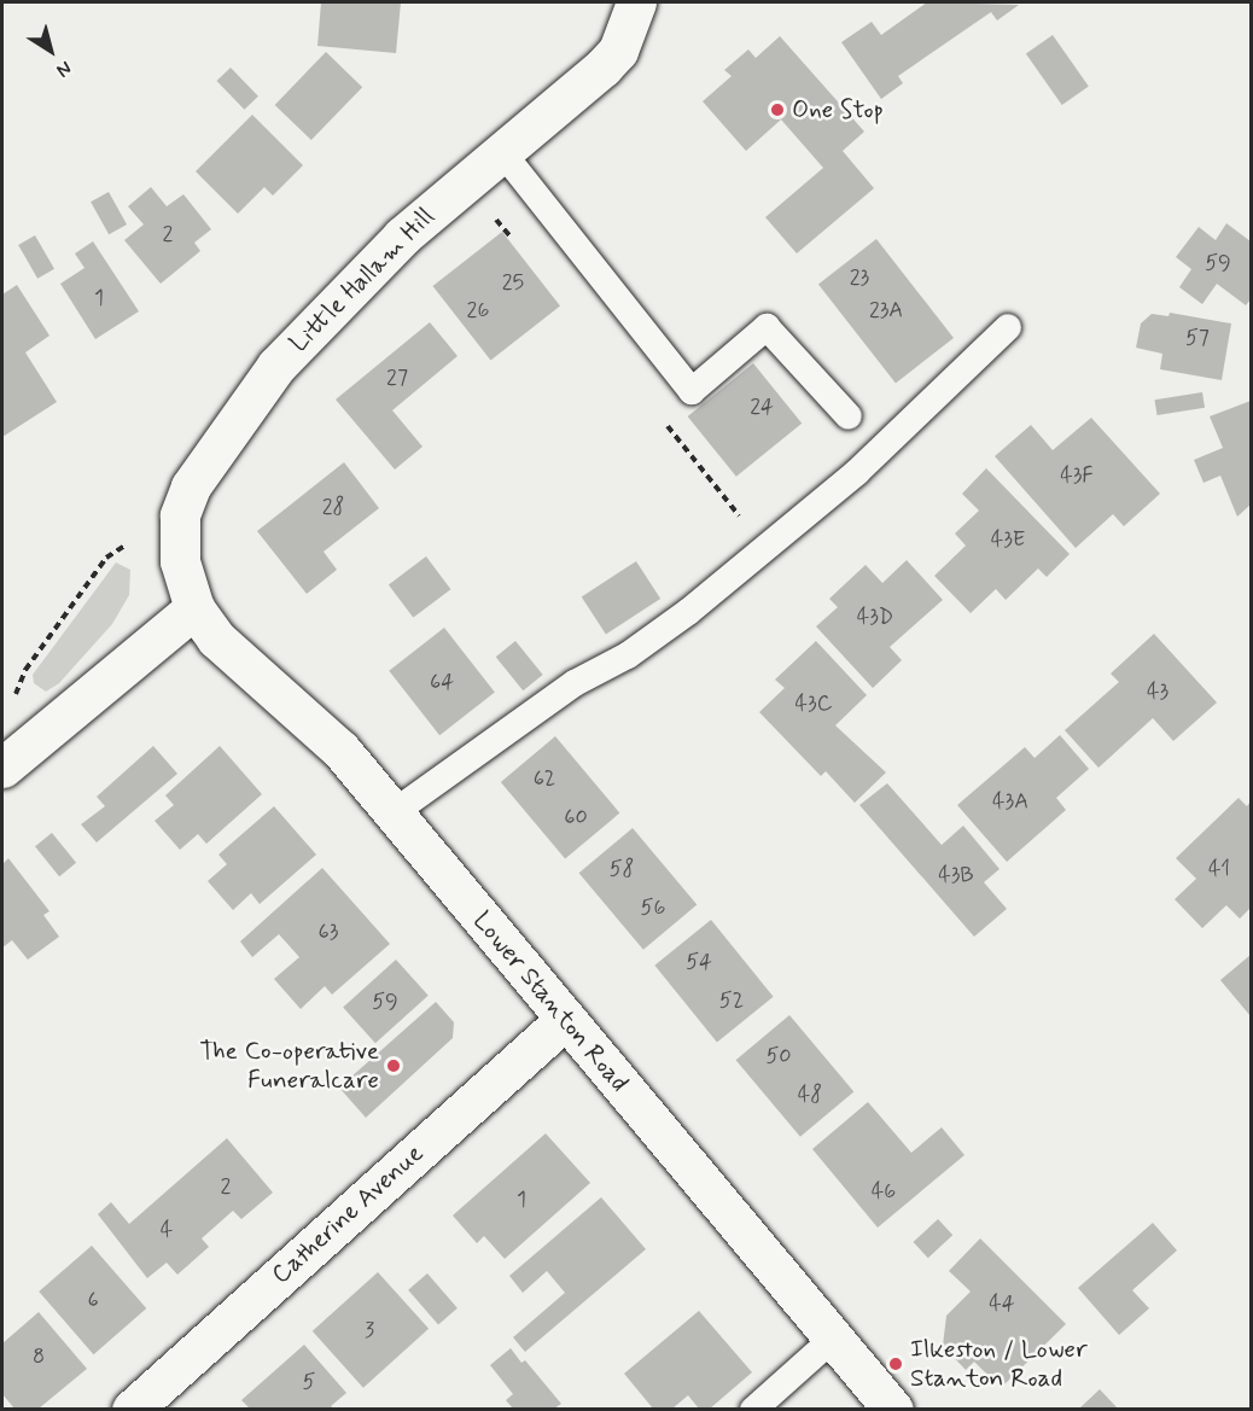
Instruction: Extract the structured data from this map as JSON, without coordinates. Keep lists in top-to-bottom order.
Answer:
{
  "streets": {
    "main road": ["Little Hallam Hill", "Lower Stanton Road", "Catherine Avenue"]
  },
  "crossings": [
    ["Little Hallam Hill", "Lower Stanton Road"],
    ["Lower Stanton Road", "Catherine Avenue"]
  ],
  "places": ["One Stop", "The Co-operative Funeralcare", "Ilkeston / Lower Stanton Road"],
  "house_numbers": [
    "2",
    "59",
    "23",
    "25",
    "1",
    "26",
    "23A",
    "57",
    "27",
    "24",
    "43F",
    "28",
    "43E",
    "43D",
    "64",
    "43",
    "43C",
    "62",
    "43A",
    "60",
    "58",
    "41",
    "43B",
    "56",
    "63",
    "54",
    "52",
    "59",
    "50",
    "48",
    "2",
    "46",
    "1",
    "4",
    "6",
    "44",
    "3",
    "8",
    "5"
  ],
  "north": "bottom right"
}
